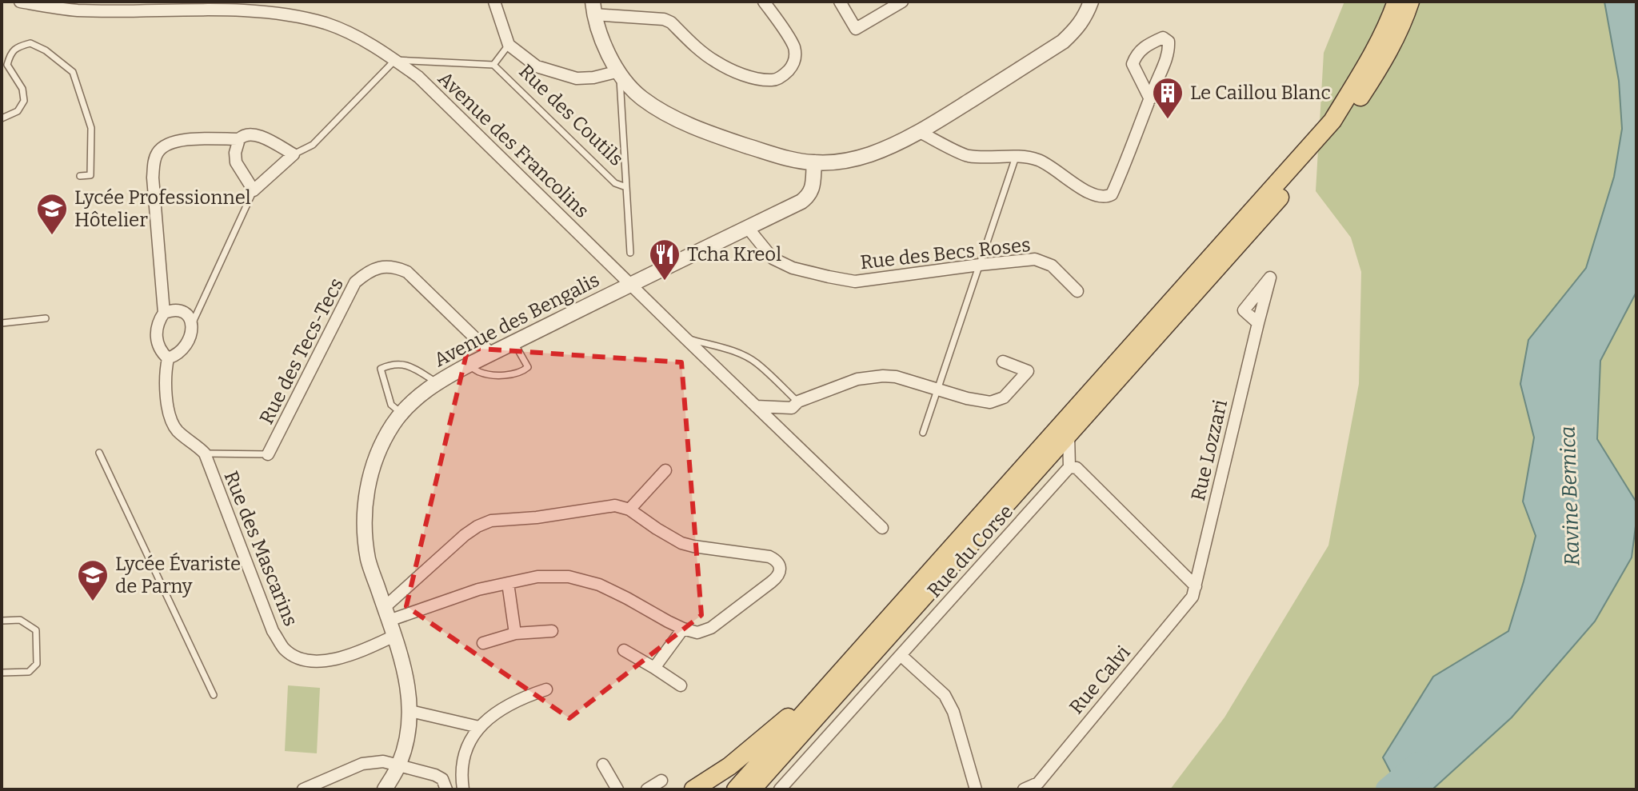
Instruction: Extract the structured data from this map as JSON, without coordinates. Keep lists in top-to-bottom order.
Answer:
{
  "streets": {
    "street": [
      "Rue des Coutils",
      "Avenue des Francolins",
      "Rue des Becs Roses",
      "Avenue des Bengalis",
      "Rue des Tecs-Tecs",
      "Rue Lozzari",
      "Rue des Mascarins",
      "Rue du Corse",
      "Rue Calvi"
    ]
  },
  "crossings": [
    ["Avenue des Francolins", "Avenue des Bengalis"],
    ["Rue des Becs Roses", "Avenue des Bengalis"],
    ["Avenue des Bengalis", "Rue des Tecs-Tecs"],
    ["Avenue des Bengalis", "Rue des Mascarins"],
    ["Rue Lozzari", "Rue Calvi"]
  ],
  "water": ["Ravine Bernica"],
  "places": {
    "building": ["Le Caillou Blanc"],
    "school or university": ["Lycée Professionnel Hôtelier", "Lycée Évariste de Parny"],
    "restaurant": ["Tcha Kreol"]
  }
}
